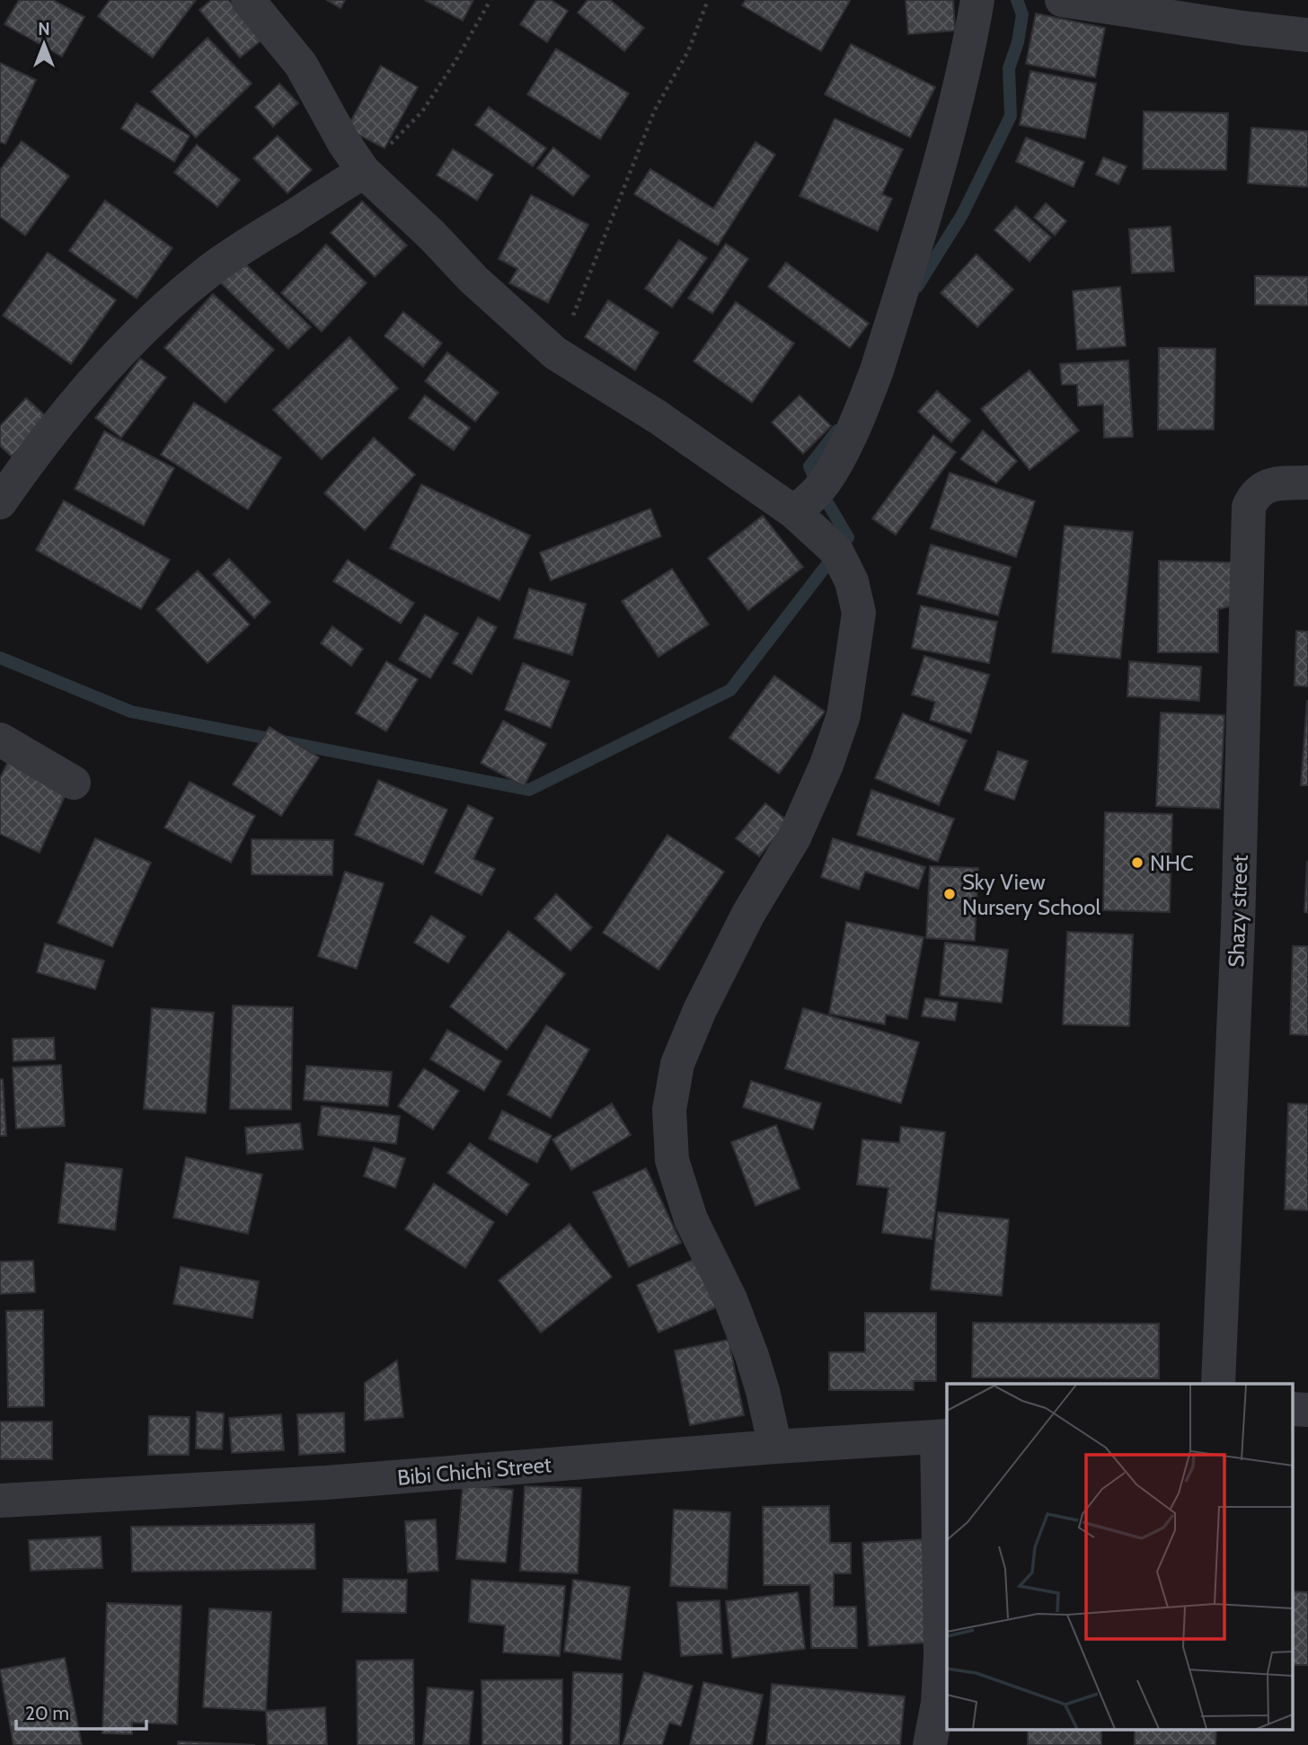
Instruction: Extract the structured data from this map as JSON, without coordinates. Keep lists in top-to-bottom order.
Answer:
{
  "streets": {
    "street": ["Shazy street", "Bibi Chichi Street"]
  },
  "places": ["NHC", "Sky View Nursery School"],
  "scale_bar": "20 m",
  "north": "top"
}
